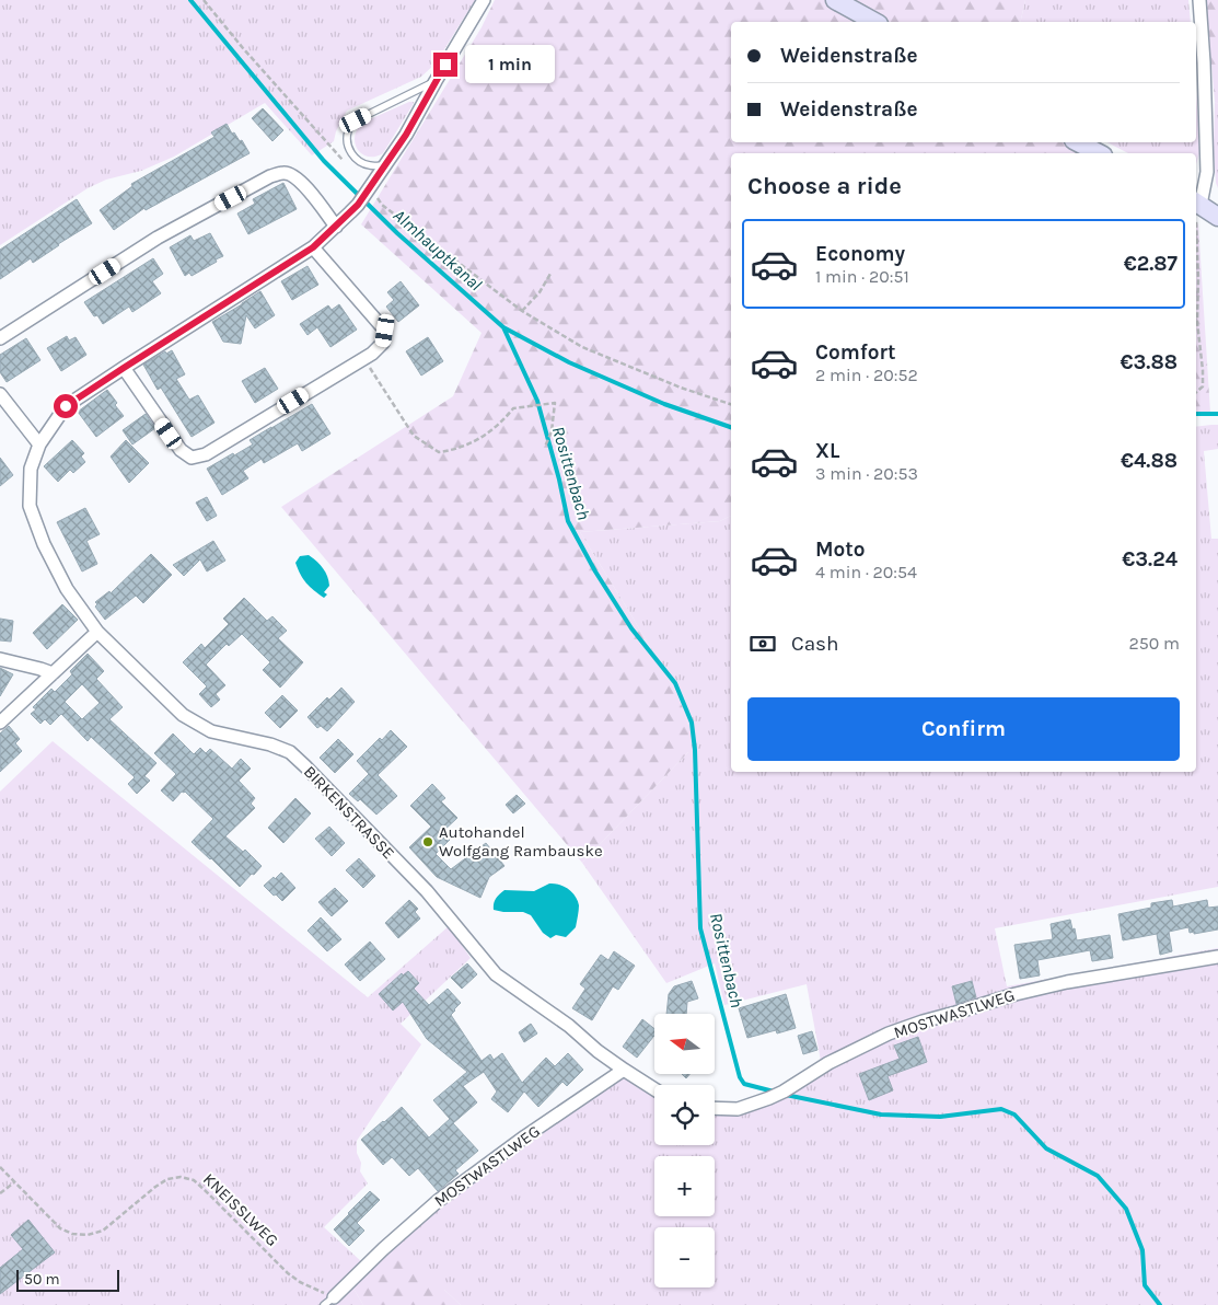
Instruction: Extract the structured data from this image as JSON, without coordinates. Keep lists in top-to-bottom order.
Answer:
{
  "streets": {
    "street": ["BIRKENSTRASSE", "MOSTWASTLWEG"],
    "path": ["KNEISSLWEG"]
  },
  "crossings": [
    ["BIRKENSTRASSE", "MOSTWASTLWEG"],
    ["MOSTWASTLWEG", "KNEISSLWEG"]
  ],
  "water": ["Almhauptkanal", "Rosittenbach"],
  "places": ["Autohandel Wolfgang Rambauske"],
  "scale_bar": "50 m",
  "north": "left",
  "page": {
    "banner": ["Weidenstraße", "Weidenstraße"],
    "bubble": "1 min",
    "heading": "Choose a ride",
    "list": [
      {
        "name": "Economy",
        "note": "1 min · 20:51",
        "value": "€2.87"
      },
      {
        "name": "Comfort",
        "note": "2 min · 20:52",
        "value": "€3.88"
      },
      {
        "name": "XL",
        "note": "3 min · 20:53",
        "value": "€4.88"
      },
      {
        "name": "Moto",
        "note": "4 min · 20:54",
        "value": "€3.24"
      }
    ],
    "pay": ["Cash", "250 m"],
    "buttons": "Confirm",
    "map_buttons": ["+", "−"],
    "scale": "50 m"
  }
}
